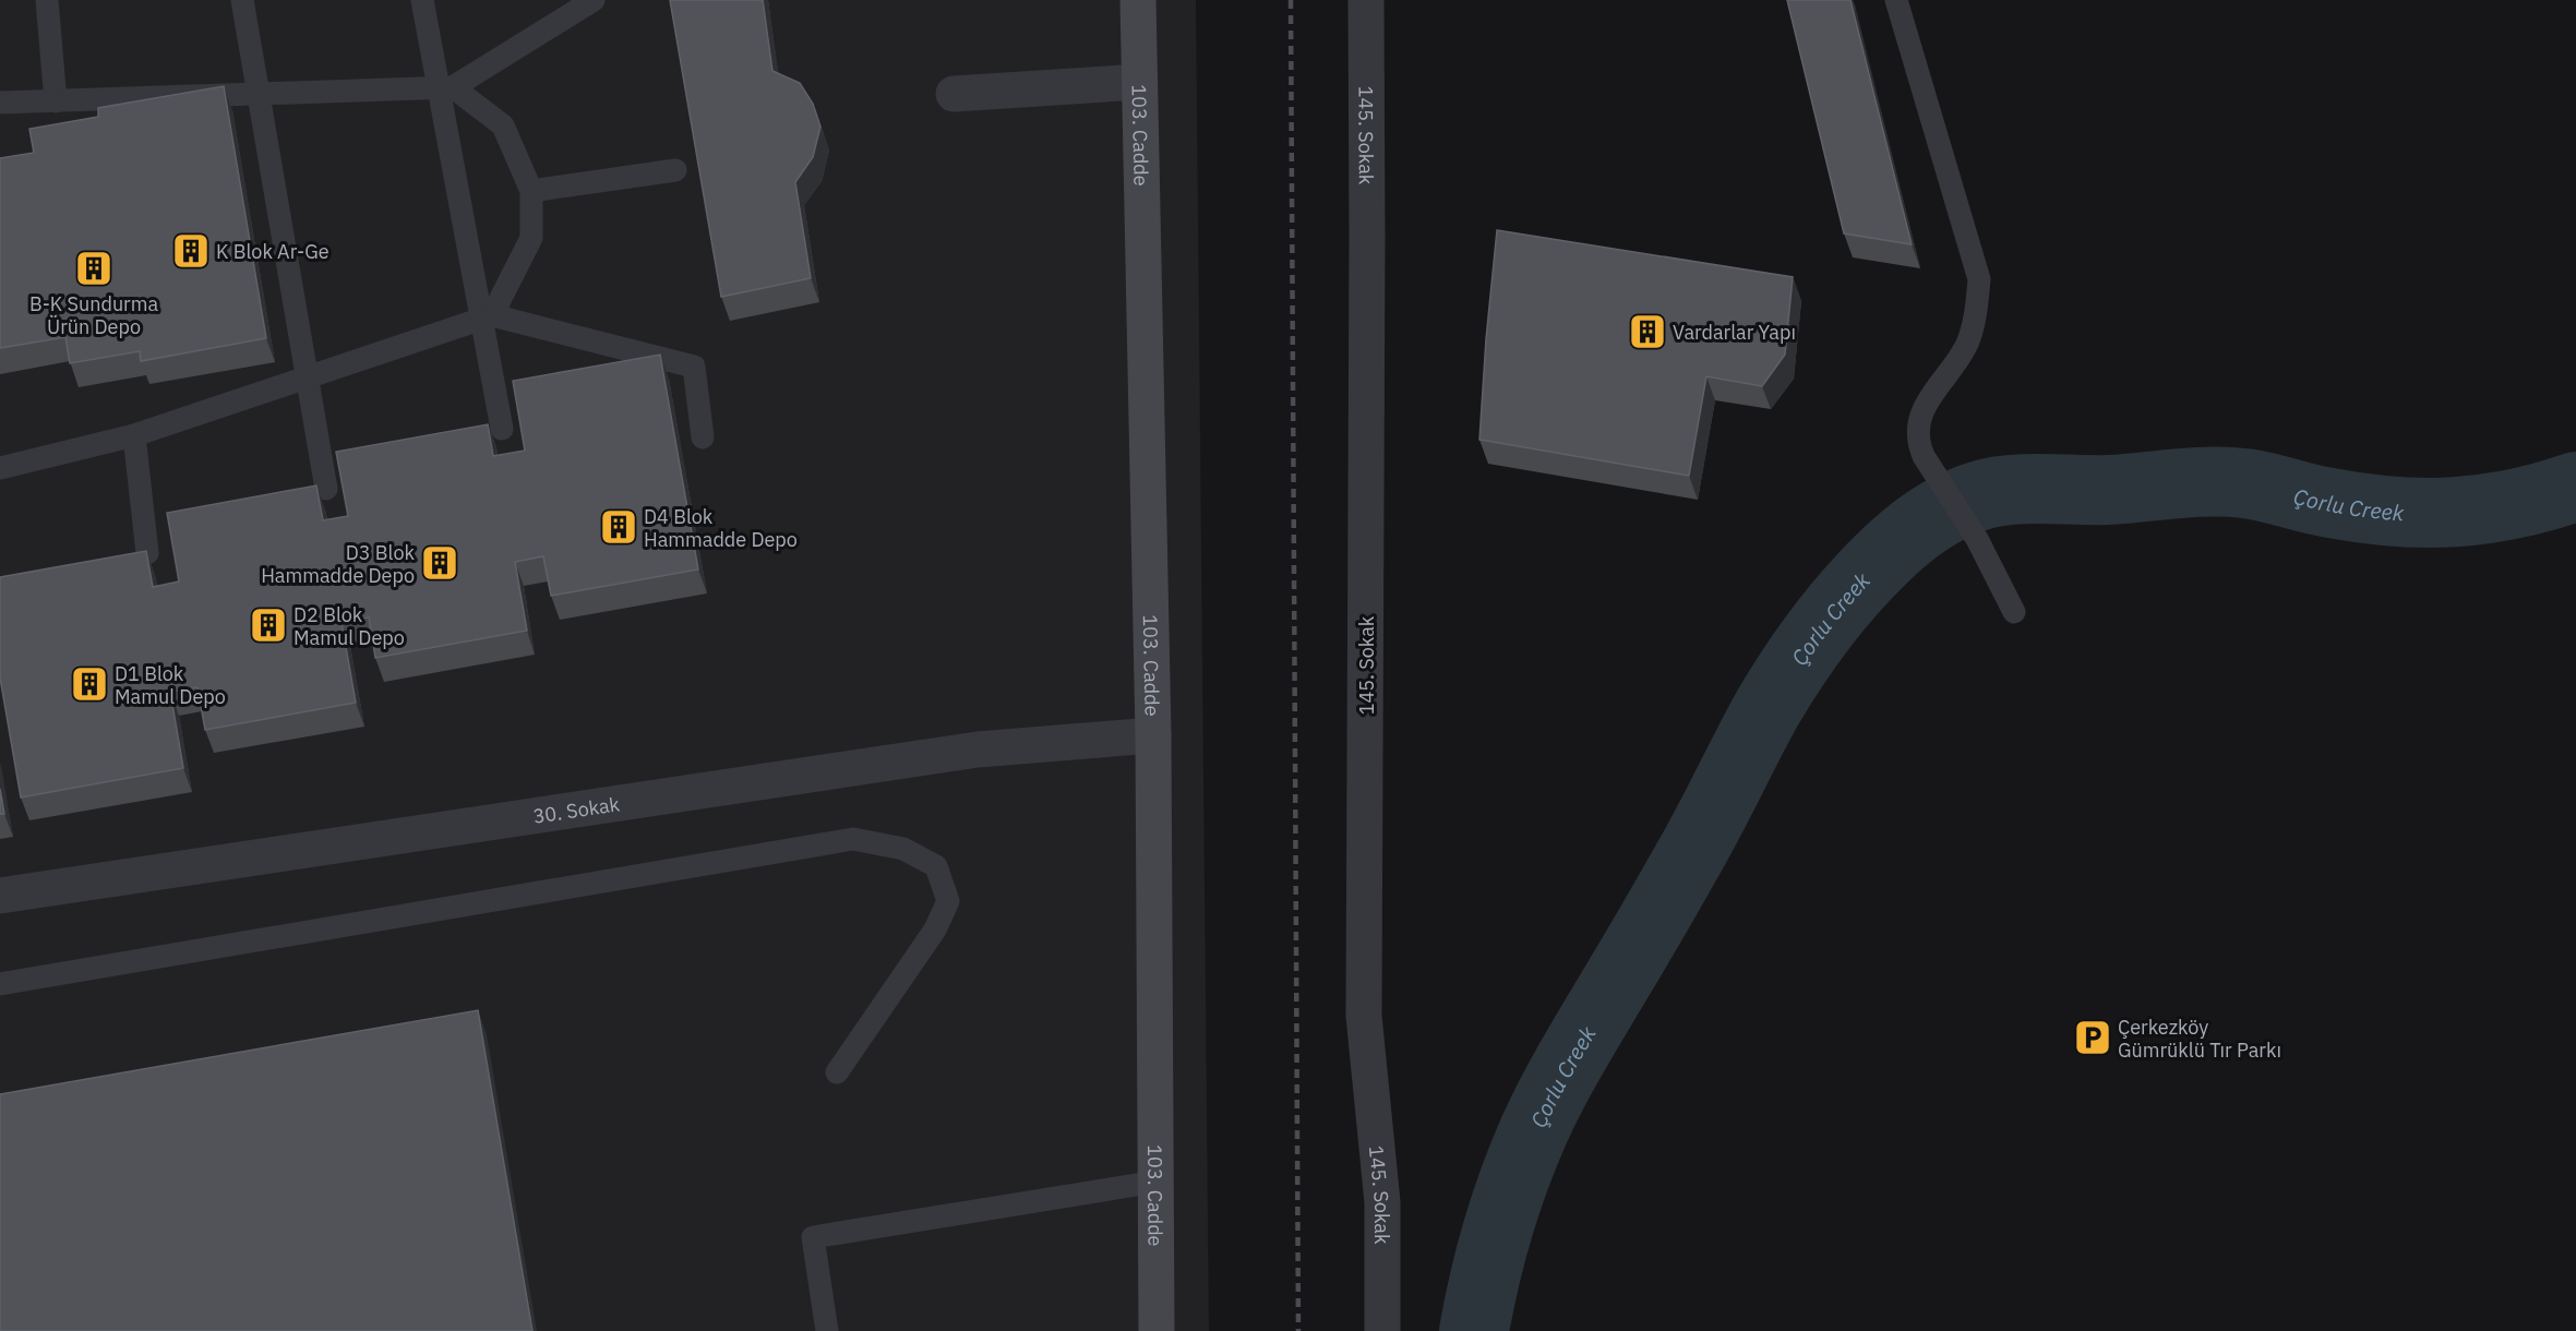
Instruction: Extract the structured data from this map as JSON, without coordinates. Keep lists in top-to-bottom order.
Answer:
{
  "streets": {
    "street": ["103. Cadde", "145. Sokak", "30. Sokak"]
  },
  "crossings": [
    ["103. Cadde", "30. Sokak"]
  ],
  "water": ["Çorlu Creek"],
  "places": {
    "building": [
      "K Blok Ar-Ge",
      "B-K Sundurma Ürün Depo",
      "Vardarlar Yapı",
      "D4 Blok Hammadde Depo",
      "D3 Blok Hammadde Depo",
      "D2 Blok Mamul Depo",
      "D1 Blok Mamul Depo"
    ],
    "parking": ["Çerkezköy Gümrüklü Tır Parkı"]
  }
}
